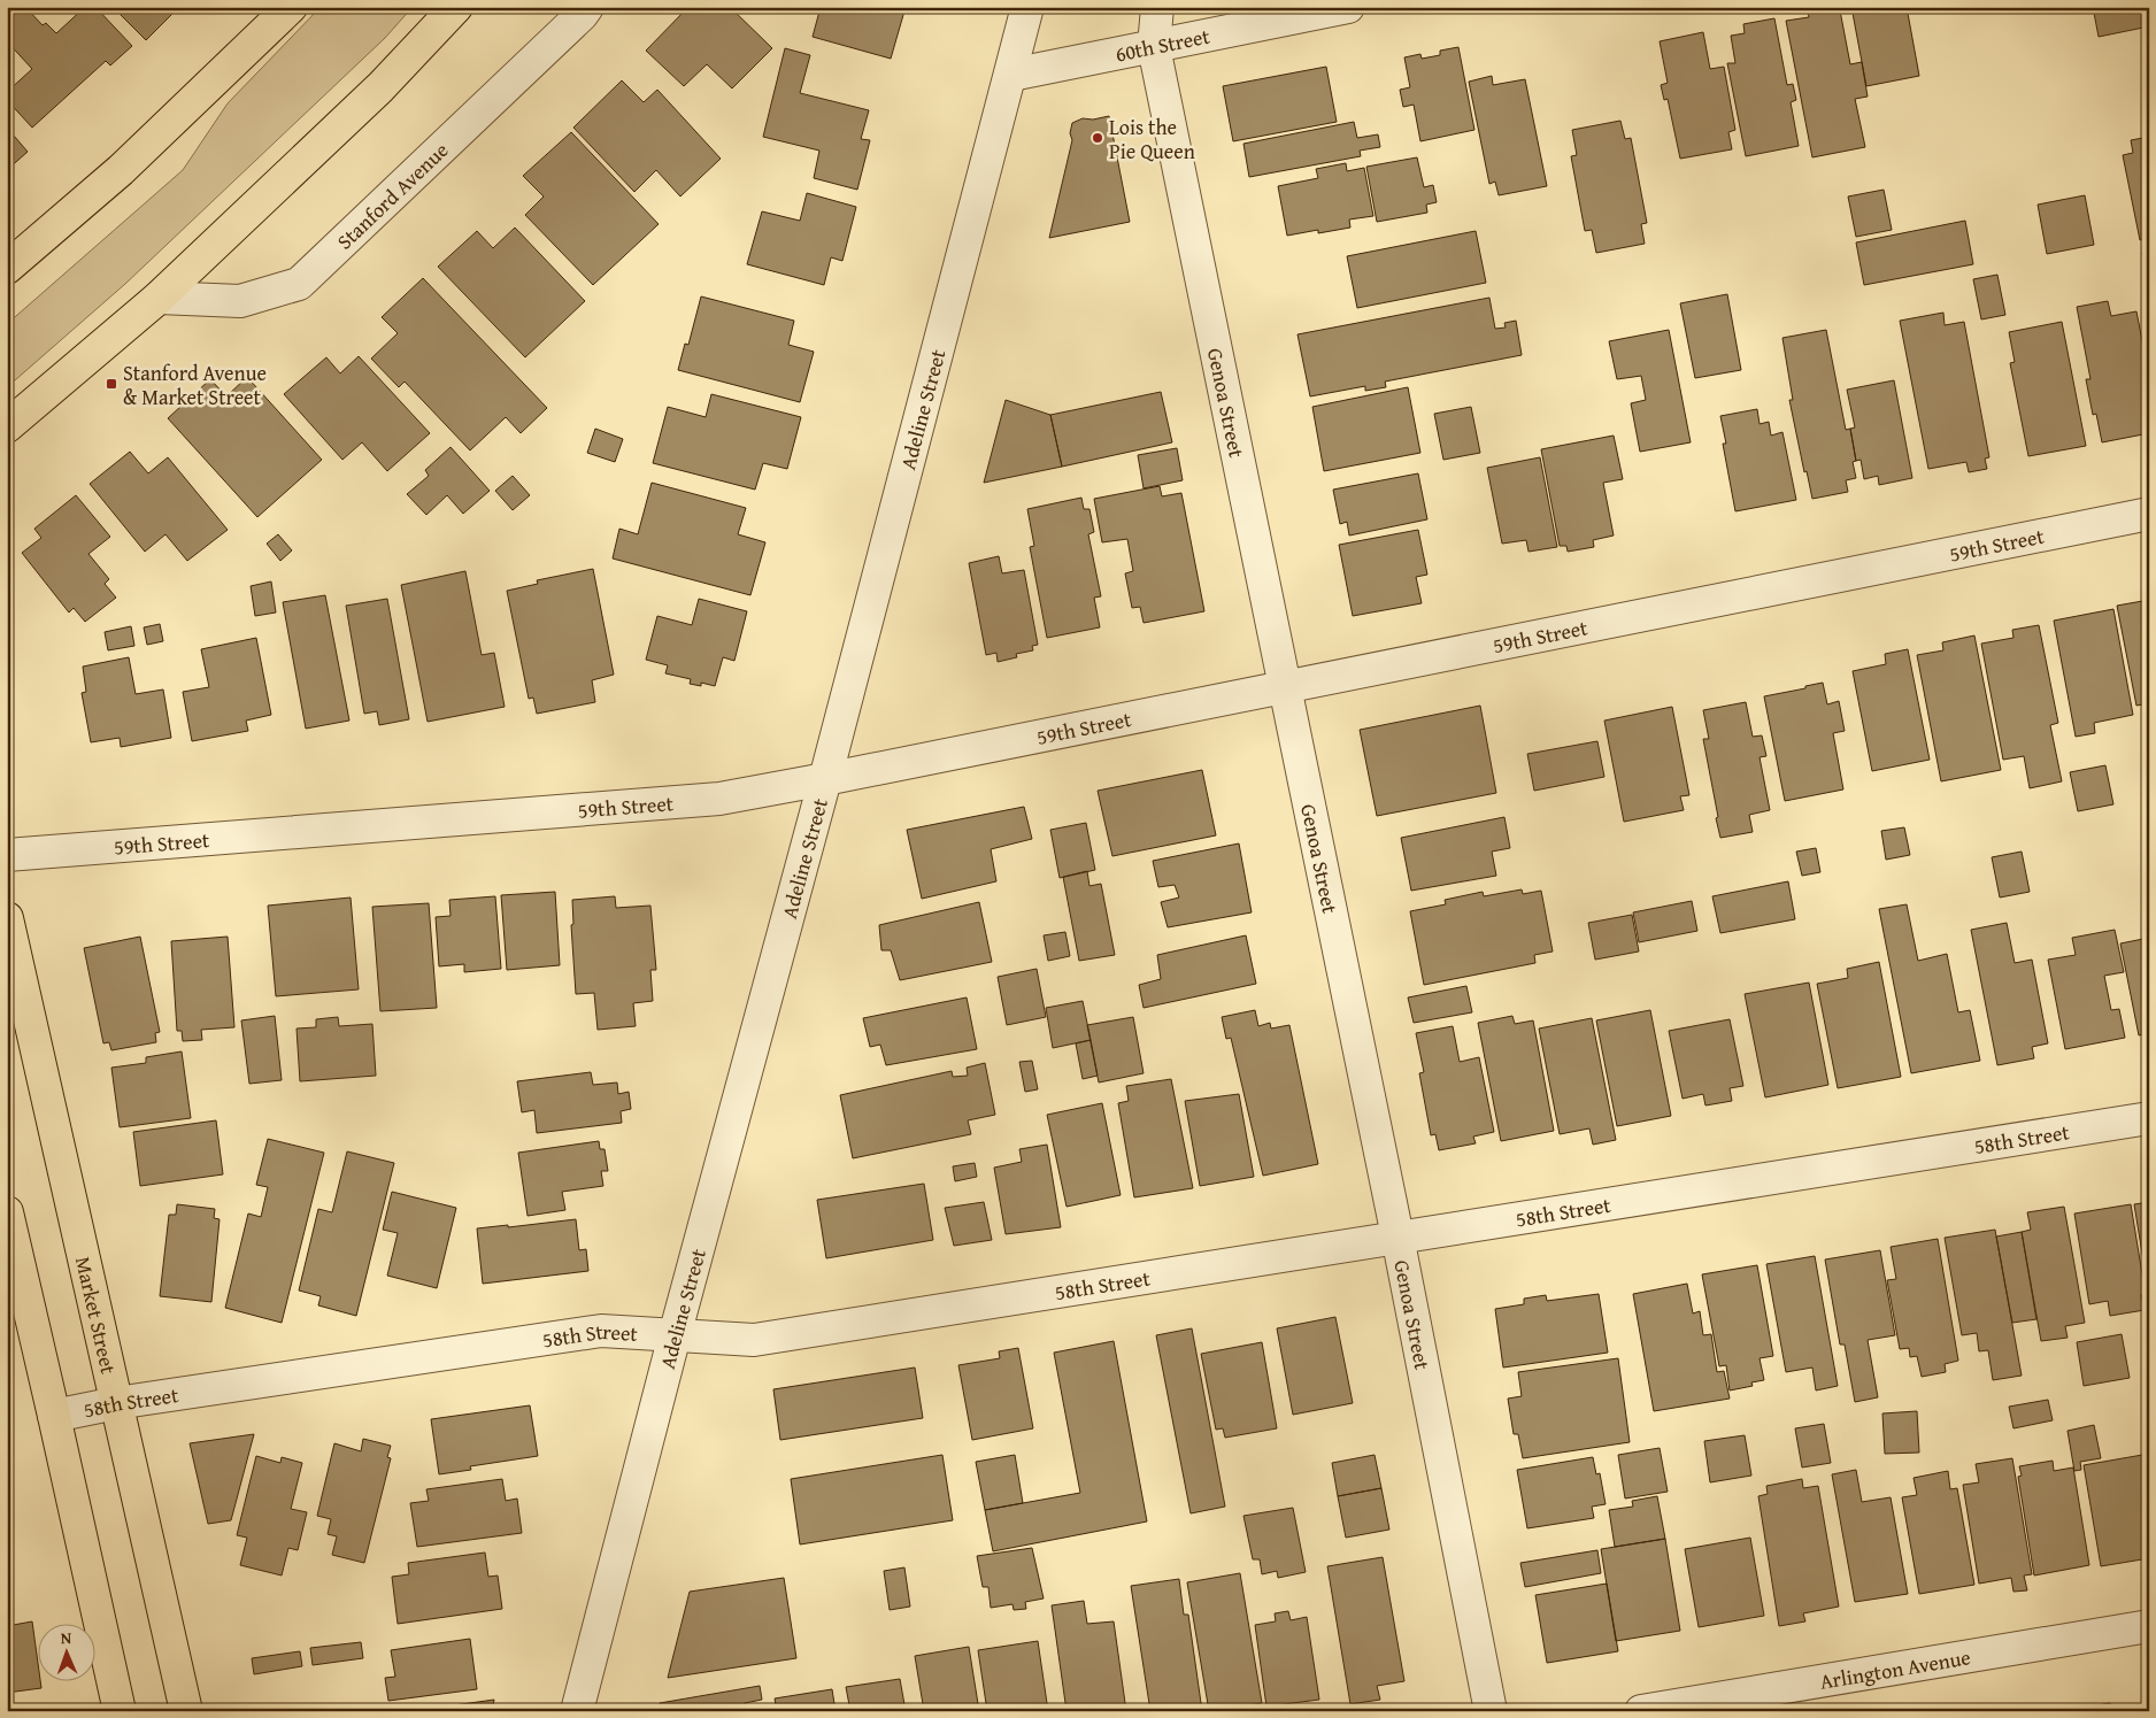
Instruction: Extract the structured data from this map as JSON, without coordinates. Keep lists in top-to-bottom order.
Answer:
{
  "streets": {
    "main road": ["Market Street"],
    "street": [
      "60th Street",
      "Stanford Avenue",
      "Genoa Street",
      "Adeline Street",
      "59th Street",
      "58th Street",
      "Arlington Avenue"
    ]
  },
  "crossings": [
    ["60th Street", "Genoa Street"],
    ["60th Street", "Adeline Street"],
    ["Genoa Street", "59th Street"],
    ["Genoa Street", "58th Street"],
    ["Adeline Street", "59th Street"],
    ["Adeline Street", "58th Street"],
    ["58th Street", "Market Street"]
  ],
  "places": {
    "other": ["Lois the Pie Queen"],
    "transit": ["Stanford Avenue & Market Street"]
  },
  "north": "top"
}
